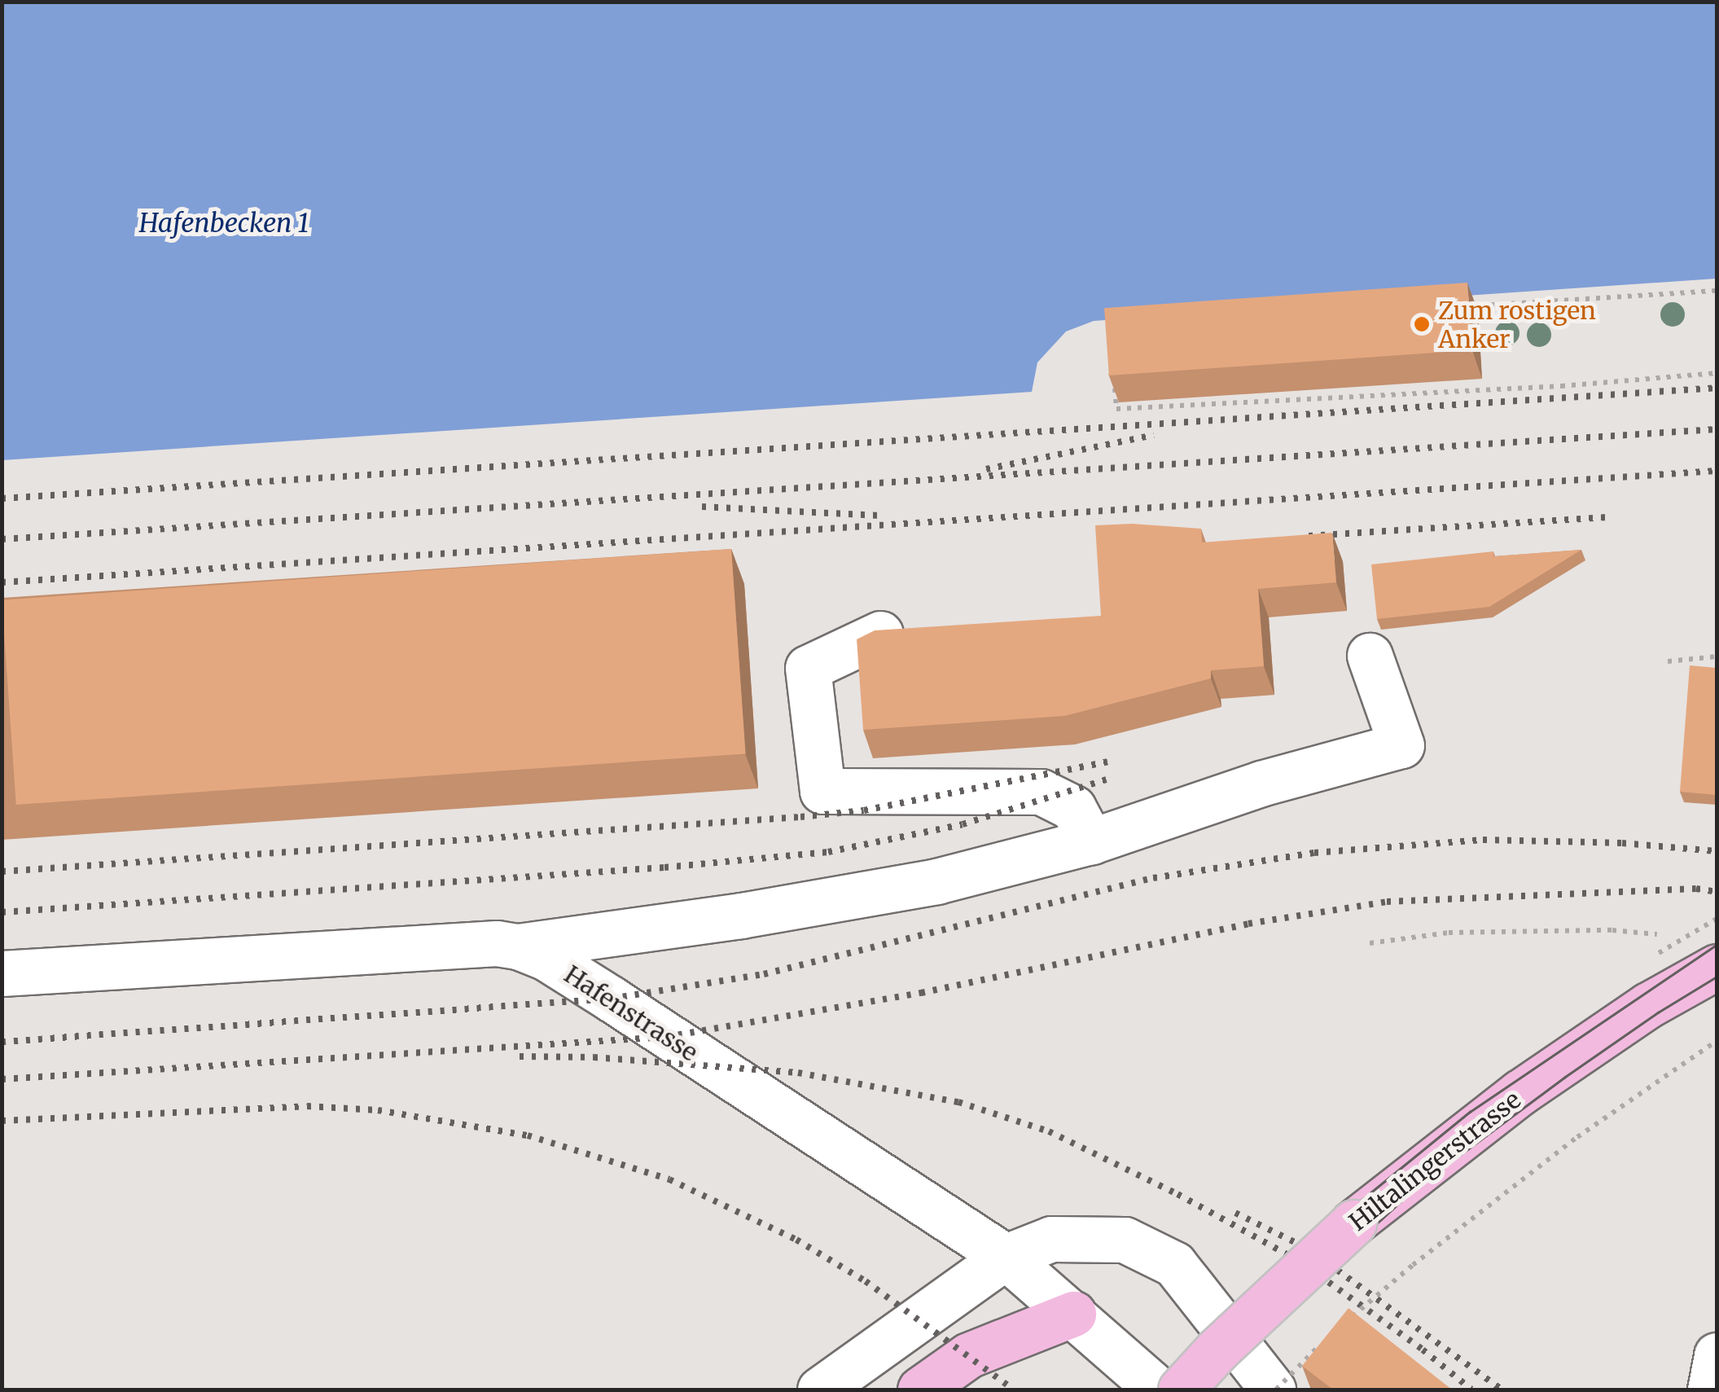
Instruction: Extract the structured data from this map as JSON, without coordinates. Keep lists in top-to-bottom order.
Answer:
{
  "streets": {
    "main road": ["Hiltalingerstrasse"],
    "street": ["Hafenstrasse"]
  },
  "water": ["Hafenbecken 1"],
  "places": ["Zum rostigen Anker"]
}
